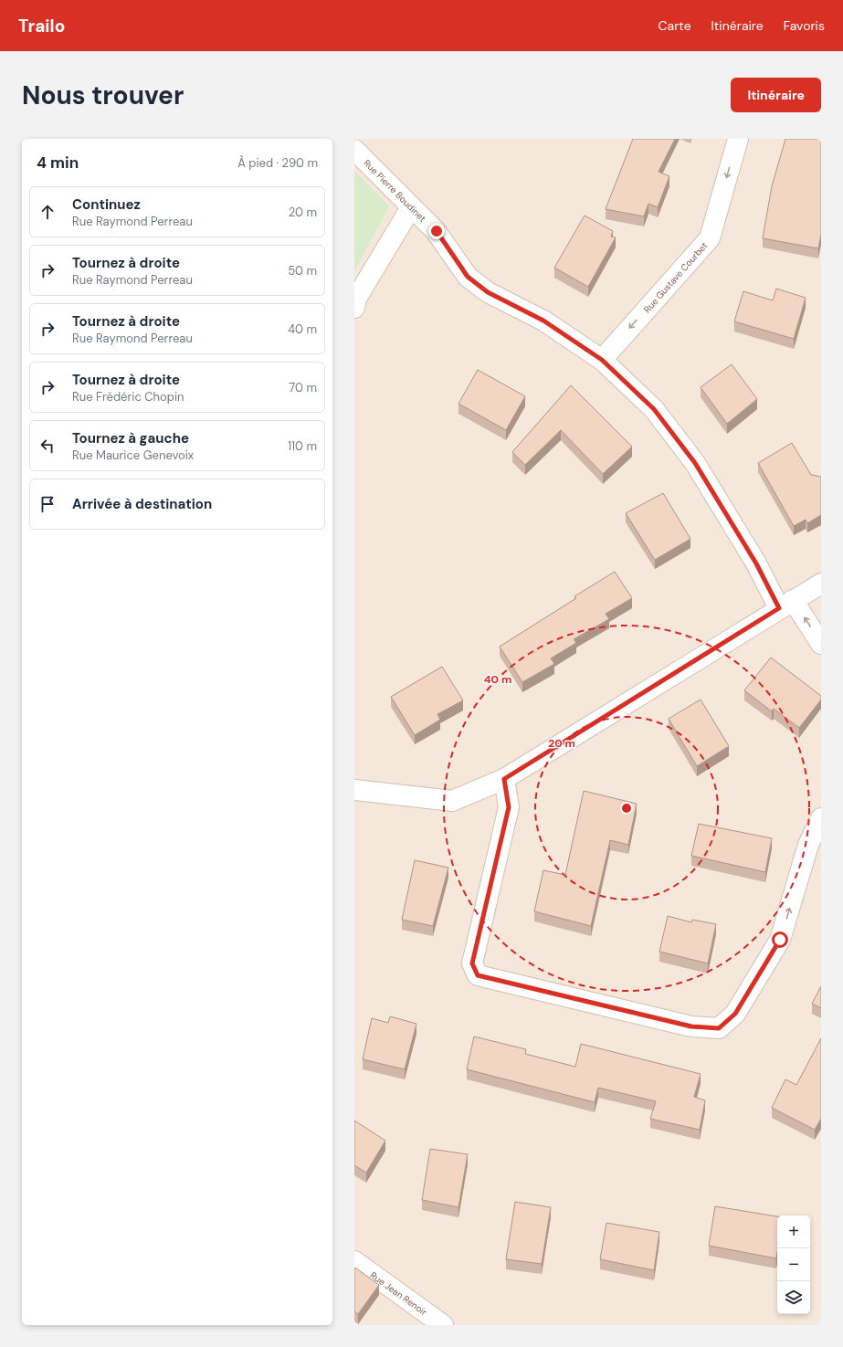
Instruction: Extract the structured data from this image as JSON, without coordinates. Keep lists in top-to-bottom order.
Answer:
{
  "streets": {
    "street": ["Rue Pierre Boudinet", "Rue Gustave Courbet", "Rue Jean Renoir"]
  },
  "crossings": [
    ["Rue Pierre Boudinet", "Rue Gustave Courbet"]
  ],
  "one_way": ["Rue Gustave Courbet"],
  "page": {
    "header": "Trailo",
    "nav": ["Carte", "Itinéraire", "Favoris"],
    "buttons": "Itinéraire",
    "title": "Nous trouver",
    "heading": ["4 min", "À pied · 290 m"],
    "list": [
      ["Continuez", "Rue Raymond Perreau", "20 m"],
      ["Tournez à droite", "Rue Raymond Perreau", "50 m"],
      ["Tournez à droite", "Rue Raymond Perreau", "40 m"],
      ["Tournez à droite", "Rue Frédéric Chopin", "70 m"],
      ["Tournez à gauche", "Rue Maurice Genevoix", "110 m"],
      "Arrivée à destination"
    ],
    "map_buttons": ["+", "−"]
  },
  "rings": ["40 m", "20 m"]
}
